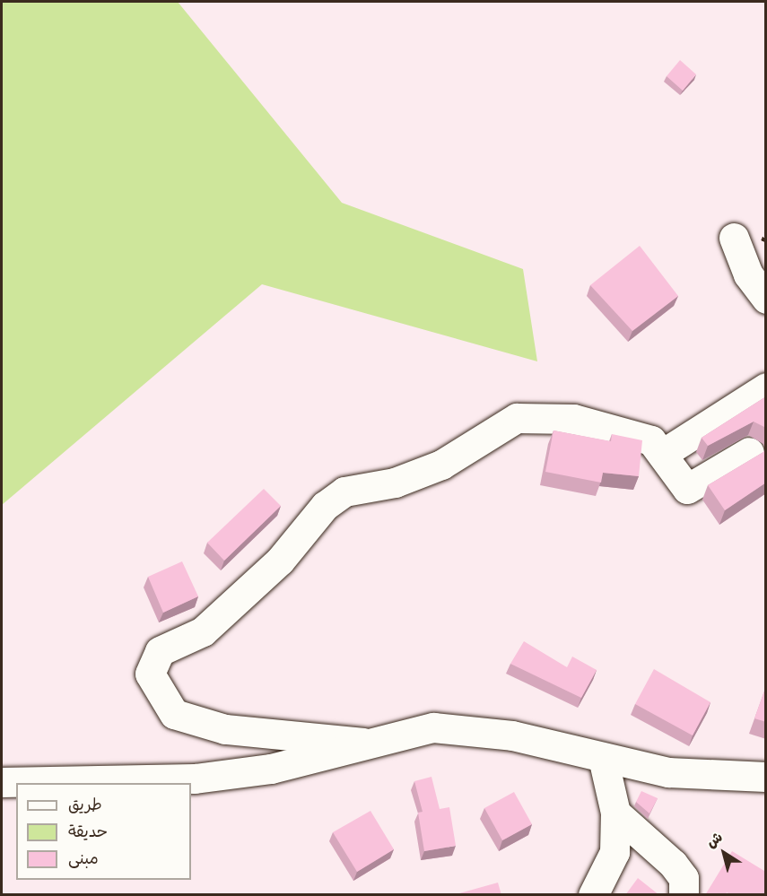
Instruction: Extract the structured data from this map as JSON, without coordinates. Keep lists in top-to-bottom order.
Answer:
{
  "legend": ["طريق", "حديقة", "مبنى"],
  "north": "top left"
}
